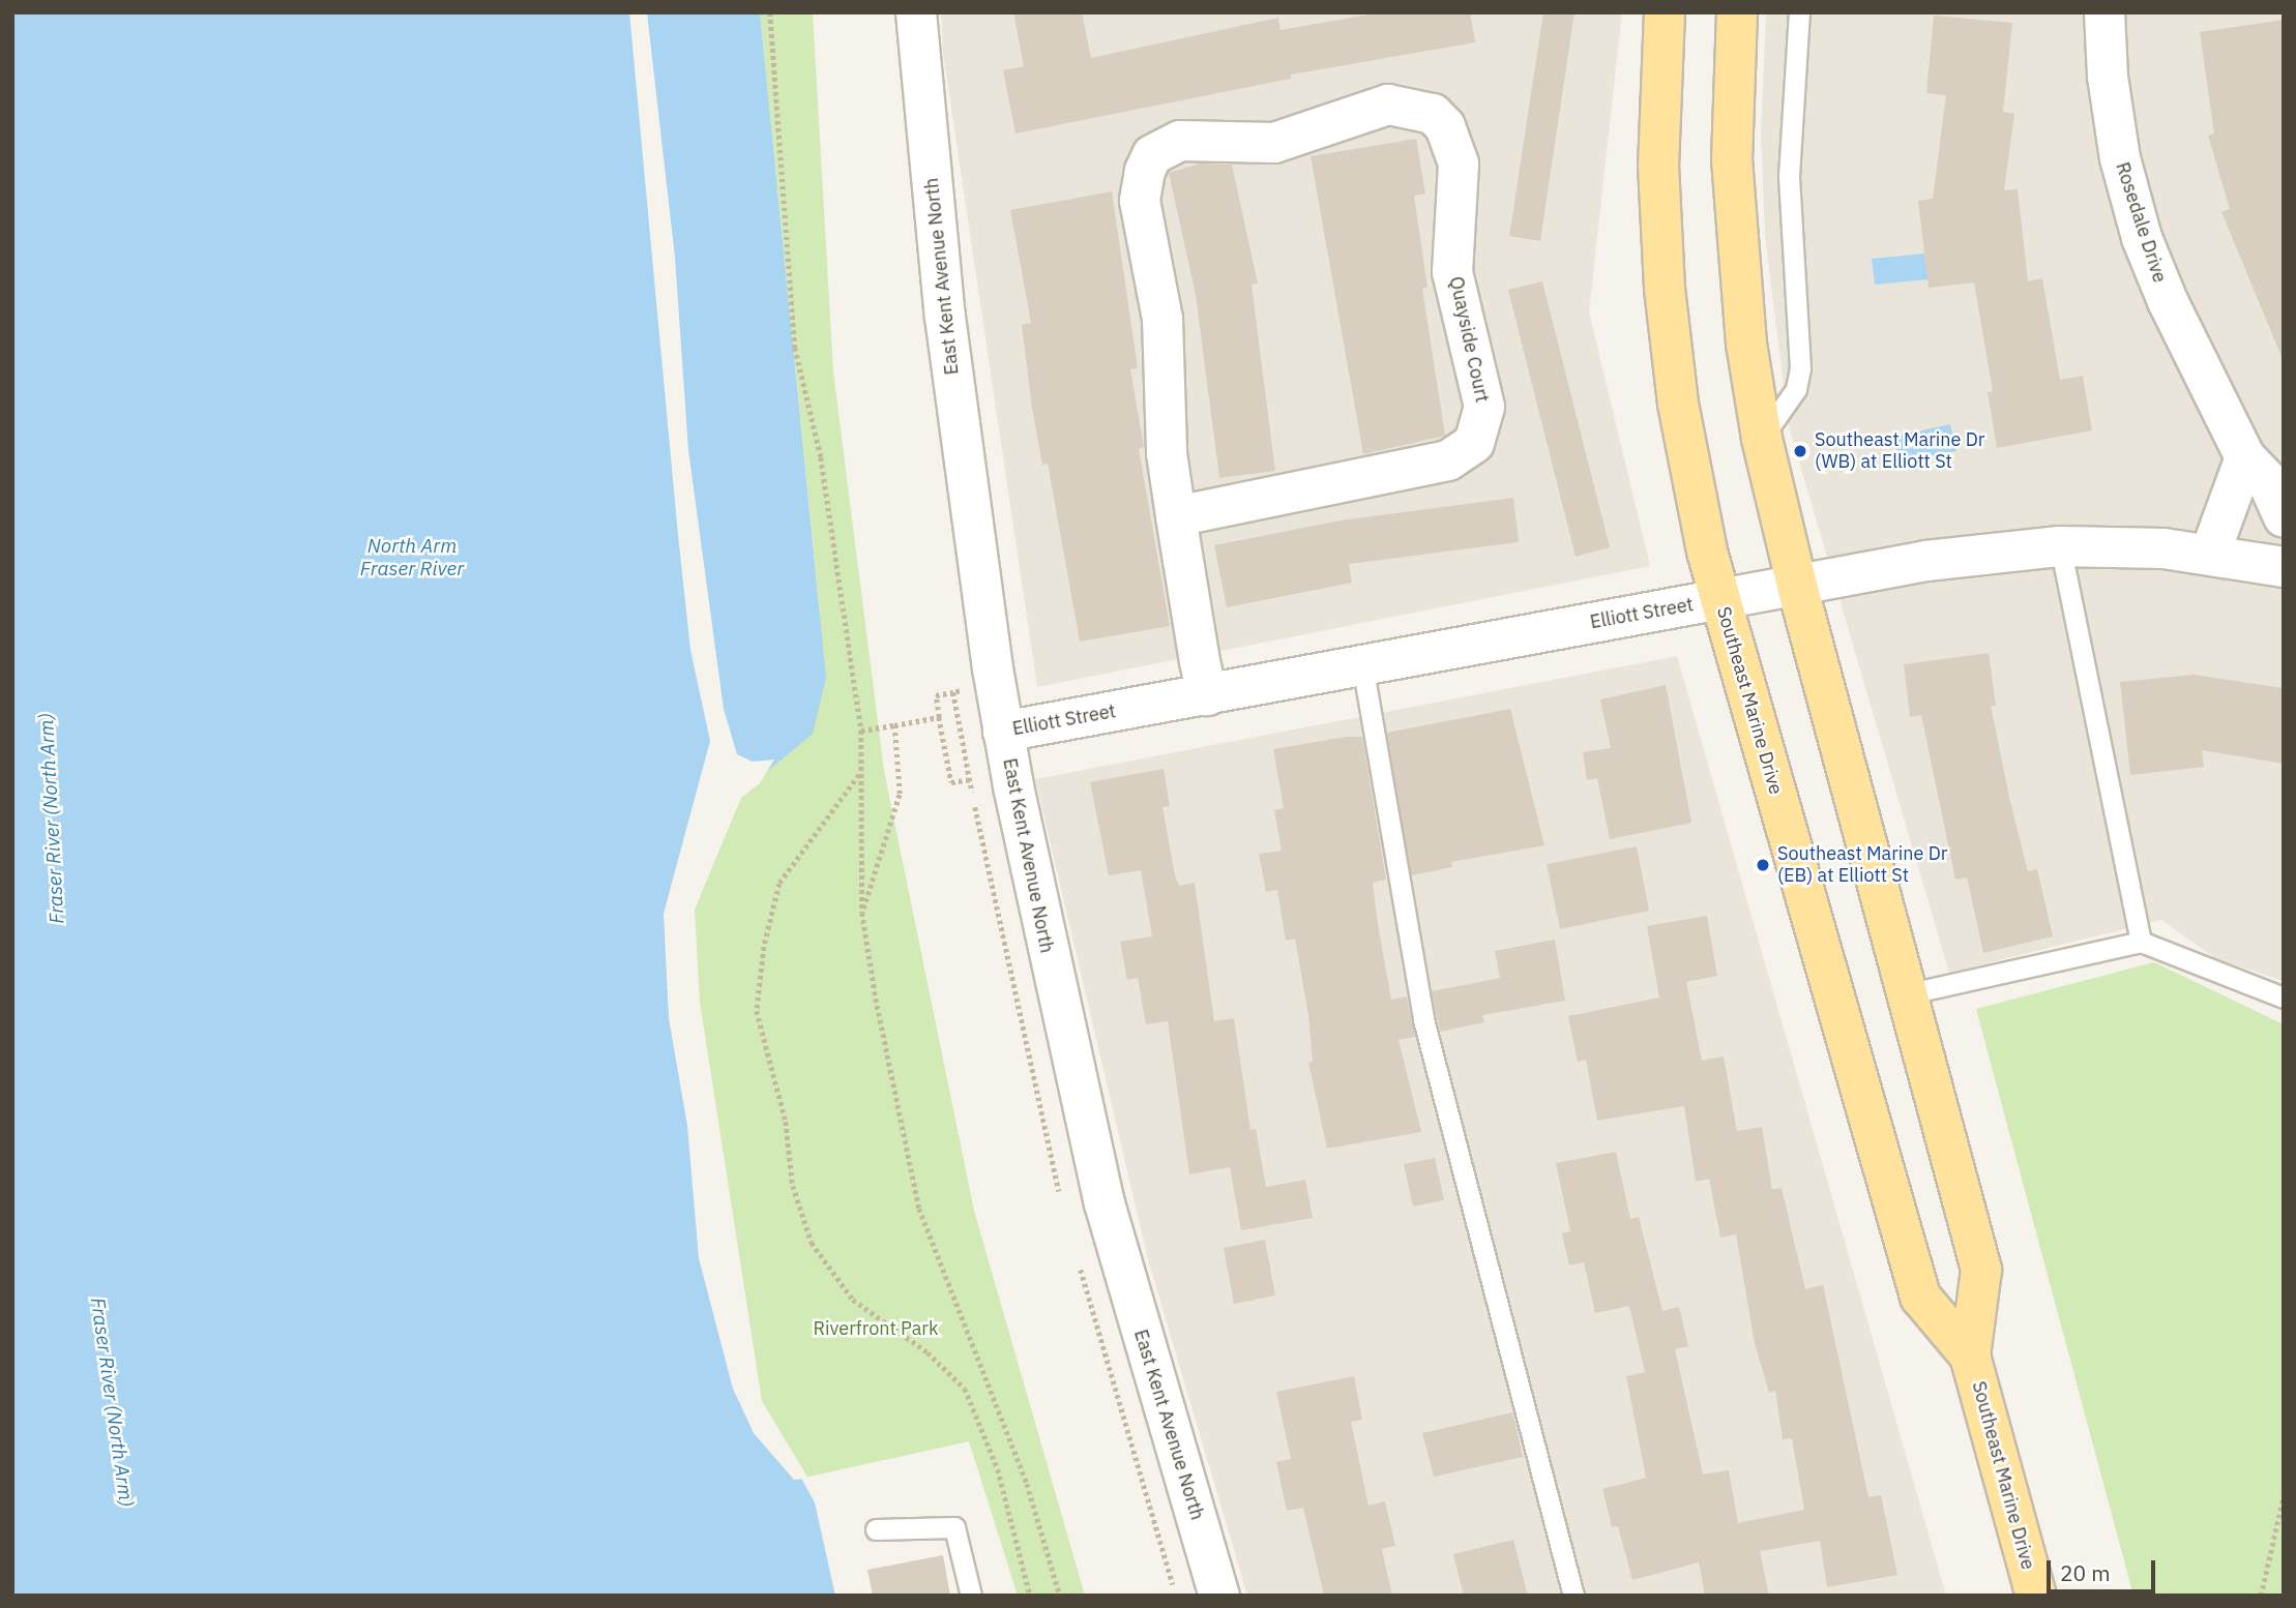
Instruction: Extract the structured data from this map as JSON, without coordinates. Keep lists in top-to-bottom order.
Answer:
{
  "streets": {
    "main road": ["Southeast Marine Drive"],
    "street": [
      "Rosedale Drive",
      "East Kent Avenue North",
      "Quayside Court",
      "Elliott Street"
    ]
  },
  "crossings": [
    ["East Kent Avenue North", "Elliott Street"],
    ["Quayside Court", "Elliott Street"],
    ["Elliott Street", "Southeast Marine Drive"]
  ],
  "water": ["North Arm Fraser River", "Fraser River (North Arm)"],
  "parks": ["Riverfront Park"],
  "places": ["Southeast Marine Dr (WB) at Elliott St", "Southeast Marine Dr (EB) at Elliott St"],
  "scale_bar": "20 m"
}
